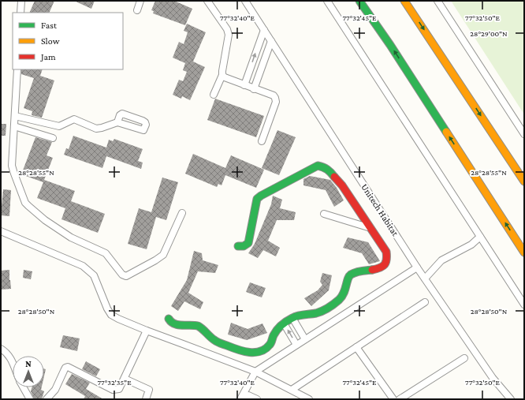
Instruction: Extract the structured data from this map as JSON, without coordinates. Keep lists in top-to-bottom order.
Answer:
{
  "streets": {
    "street": ["Unitech Habitat"]
  },
  "legend": ["Fast", "Slow", "Jam"],
  "north": "top",
  "coordinates": [
    "77°32'40\"E",
    "77°32'45\"E",
    "77°32'50\"E",
    "28°29'00\"N",
    "28°28'55\"N",
    "28°28'50\"N",
    "77°32'35\"E"
  ]
}
